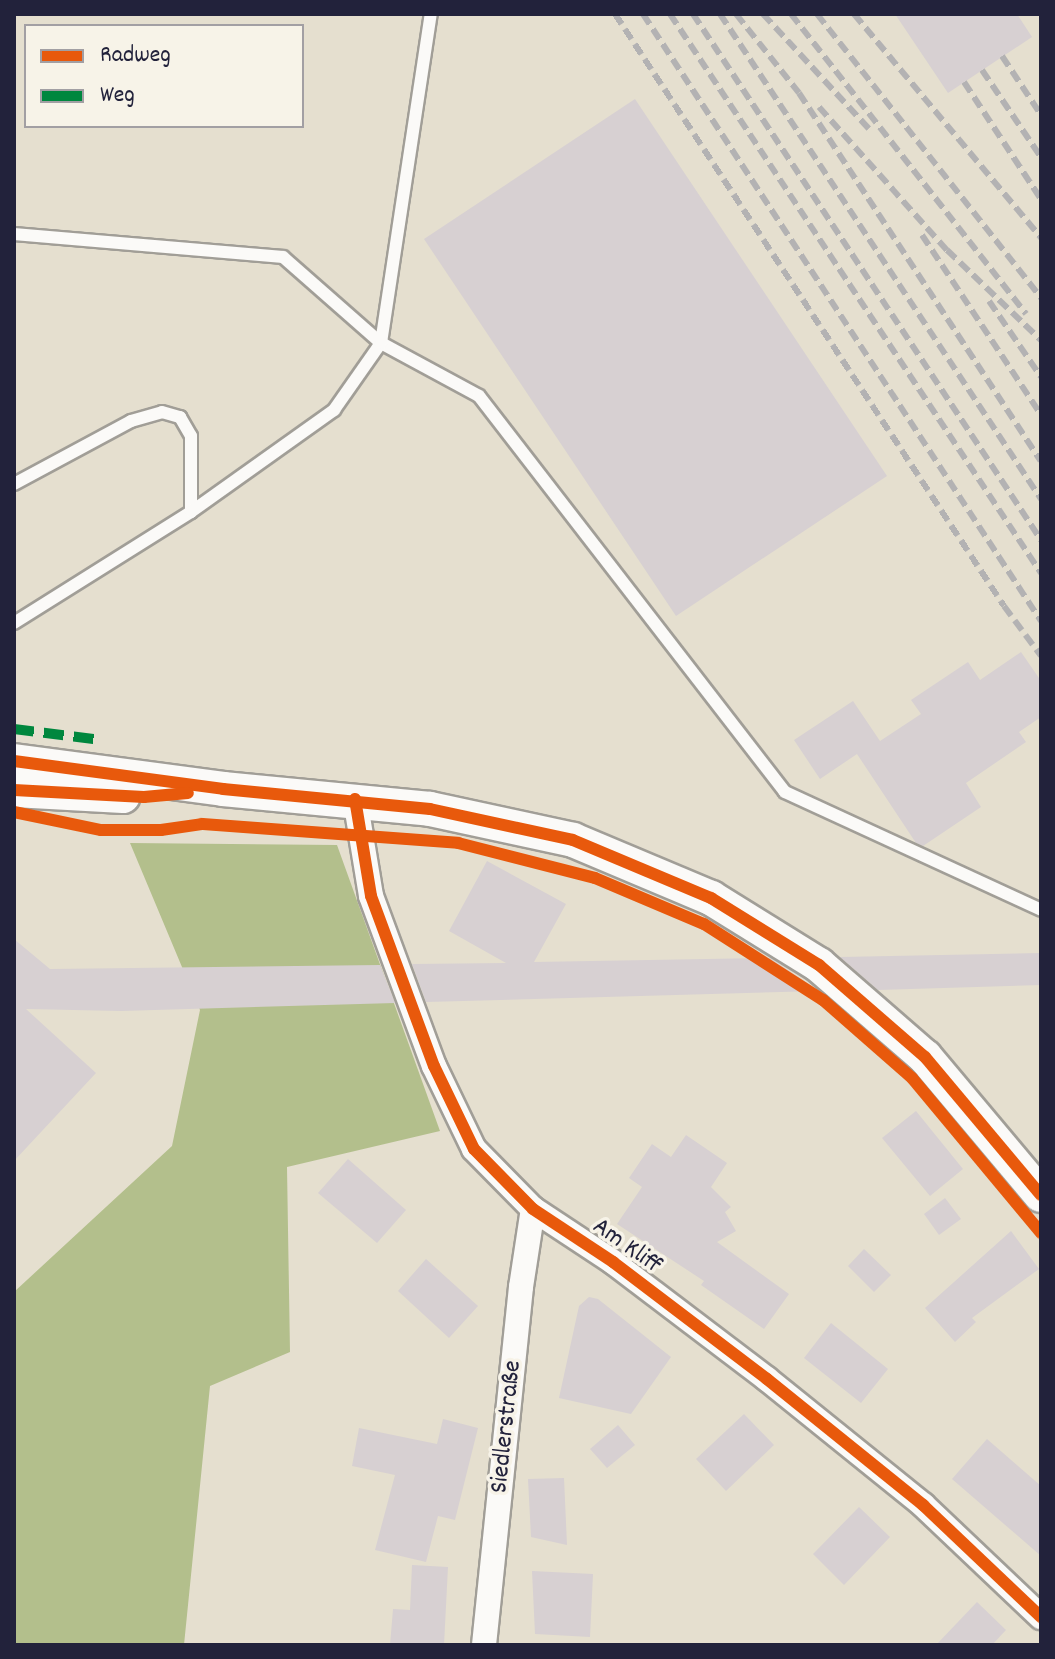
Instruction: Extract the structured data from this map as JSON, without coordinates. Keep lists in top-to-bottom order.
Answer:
{
  "streets": {
    "street": ["Am Kliff", "Siedlerstraße"]
  },
  "crossings": [
    ["Am Kliff", "Siedlerstraße"]
  ],
  "legend": ["Radweg", "Weg"]
}
